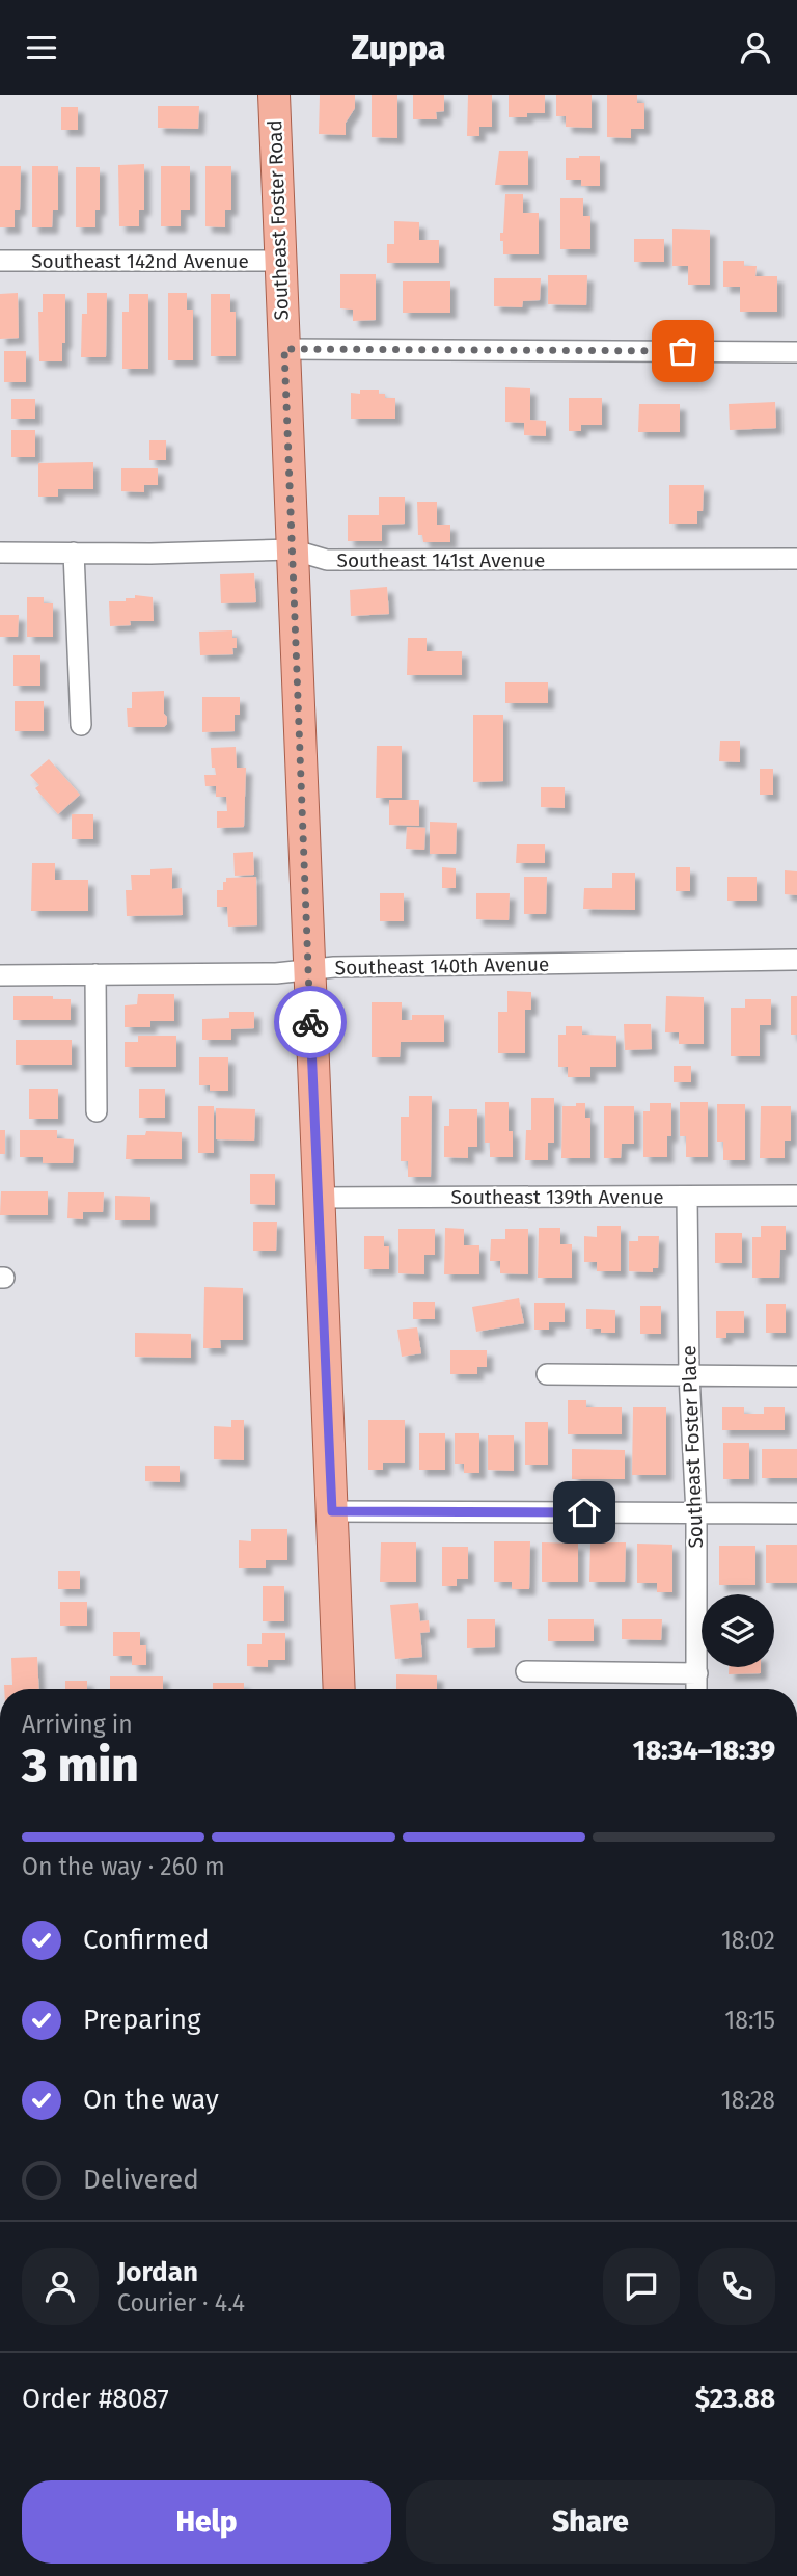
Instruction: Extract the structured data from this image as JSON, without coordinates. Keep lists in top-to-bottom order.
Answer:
{
  "streets": {
    "main road": ["Southeast Foster Road"],
    "street": [
      "Southeast 142nd Avenue",
      "Southeast 141st Avenue",
      "Southeast 140th Avenue",
      "Southeast 139th Avenue",
      "Southeast Foster Place"
    ]
  },
  "crossings": [
    ["Southeast Foster Road", "Southeast 142nd Avenue"],
    ["Southeast Foster Road", "Southeast 141st Avenue"],
    ["Southeast Foster Road", "Southeast 140th Avenue"],
    ["Southeast Foster Road", "Southeast 139th Avenue"],
    ["Southeast 139th Avenue", "Southeast Foster Place"]
  ],
  "page": {
    "header": "Zuppa",
    "heading": ["3 min", "Arriving in", "18:34–18:39"],
    "panel": [
      "Jordan",
      "Courier · 4.4",
      "Order #8087",
      "$23.88"
    ],
    "bar": "On the way · 260 m",
    "list": [
      ["Confirmed", "18:02"],
      ["Preparing", "18:15"],
      ["On the way", "18:28"],
      "Delivered"
    ],
    "buttons": ["Help", "Share"]
  }
}
